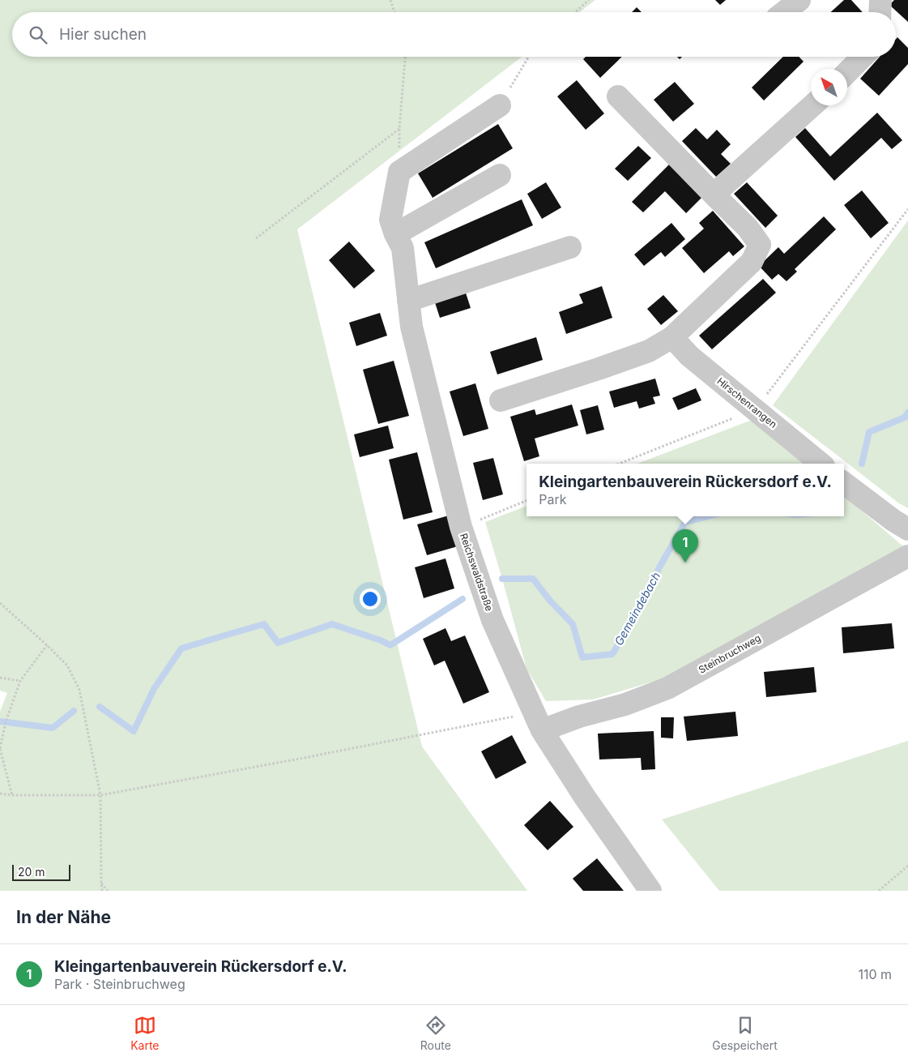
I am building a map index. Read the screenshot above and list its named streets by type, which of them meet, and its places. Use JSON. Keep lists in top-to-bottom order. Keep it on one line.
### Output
{"streets":{"street":["Hirschenrangen","Reichswaldstraße","Steinbruchweg"]},"crossings":[["Reichswaldstraße","Steinbruchweg"]],"water":["Gemeindebach"],"scale_bar":"20 m","north":"top left","page":{"search":"Hier suchen","popup":["Kleingartenbauverein Rückersdorf e.V.","Park"],"pins":"1","scale":"20 m","heading":"In der Nähe","list":[{"mark":"1","name":"Kleingartenbauverein Rückersdorf e.V.","note":"Park · Steinbruchweg","value":"110 m"}],"nav":["Karte","Route","Gespeichert"]}}
